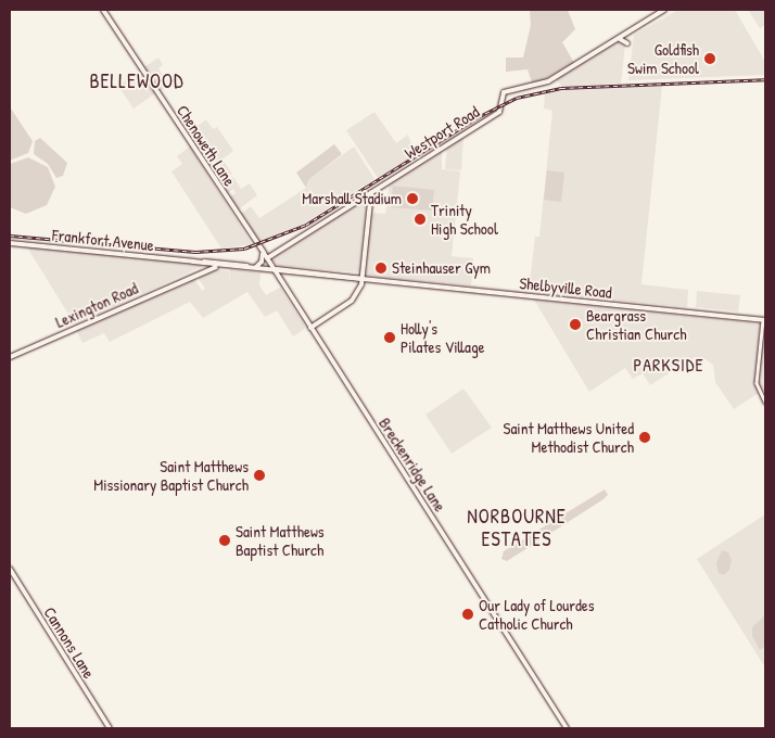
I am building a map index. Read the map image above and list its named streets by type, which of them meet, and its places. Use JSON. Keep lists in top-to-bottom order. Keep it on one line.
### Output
{"streets":{"main road":["Westport Road","Chenoweth Lane","Frankfort Avenue","Shelbyville Road","Lexington Road","Breckenridge Lane","Cannons Lane"]},"crossings":[["Westport Road","Chenoweth Lane"],["Chenoweth Lane","Shelbyville Road"],["Chenoweth Lane","Breckenridge Lane"],["Frankfort Avenue","Shelbyville Road"],["Frankfort Avenue","Lexington Road"],["Shelbyville Road","Lexington Road"],["Shelbyville Road","Breckenridge Lane"]],"districts":["BELLEWOOD","PARKSIDE","NORBOURNE ESTATES"],"places":["Goldfish Swim School","Marshall Stadium","Trinity High School","Steinhauser Gym","Beargrass Christian Church","Holly's Pilates Village","Saint Matthews United Methodist Church","Saint Matthews Missionary Baptist Church","Saint Matthews Baptist Church","Our Lady of Lourdes Catholic Church"]}
